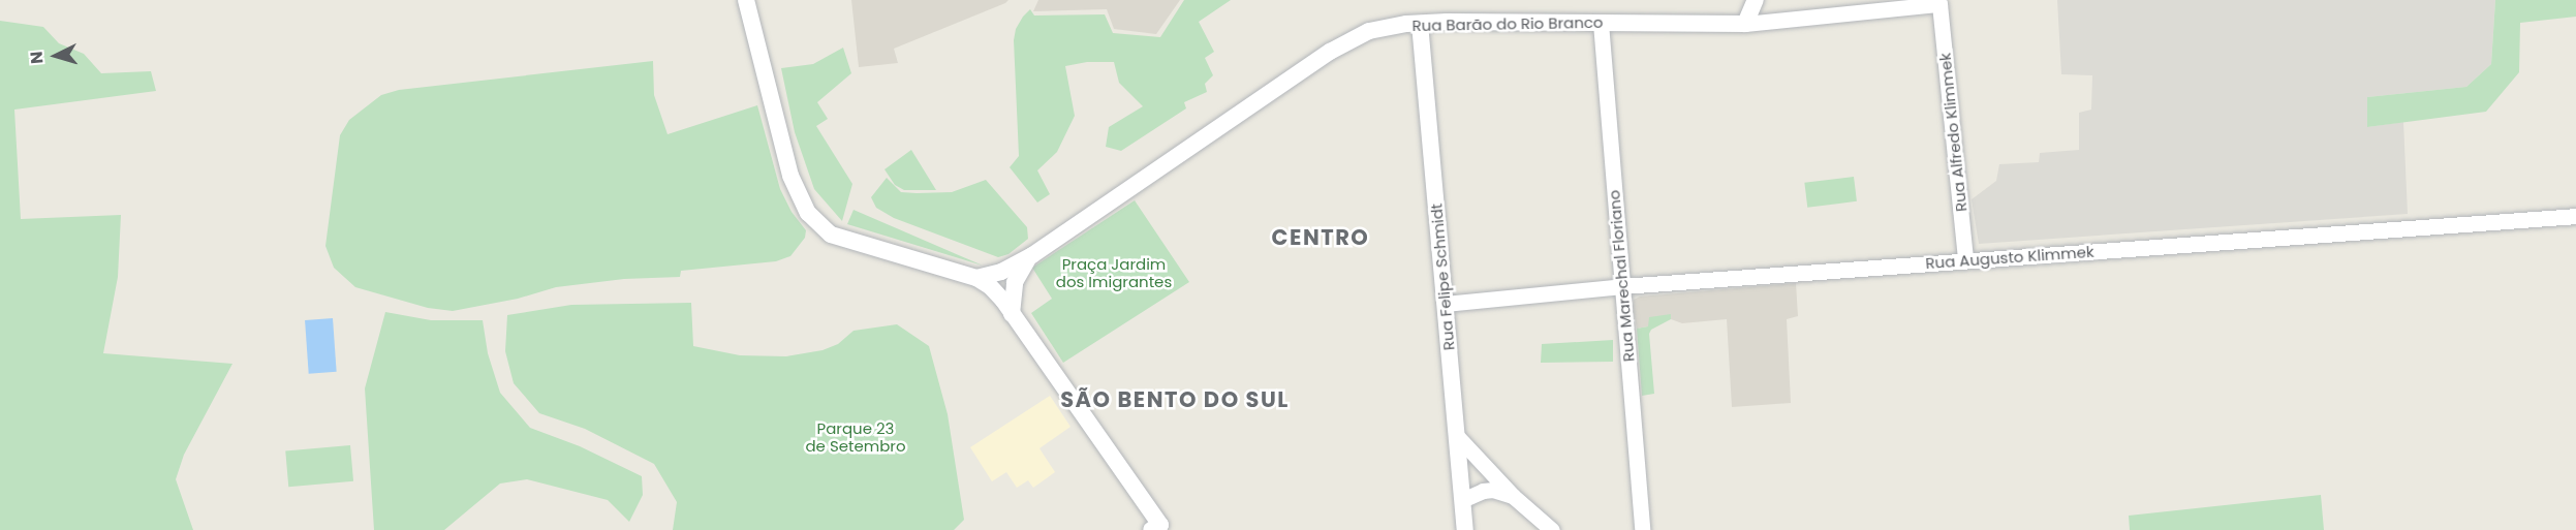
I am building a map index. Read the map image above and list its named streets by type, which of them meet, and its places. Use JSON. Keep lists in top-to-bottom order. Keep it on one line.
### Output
{"streets":{"main road":["Rua Barão do Rio Branco","Rua Felipe Schmidt"],"street":["Rua Alfredo Klimmek","Rua Augusto Klimmek","Rua Marechal Floriano"]},"crossings":[["Rua Barão do Rio Branco","Rua Alfredo Klimmek"],["Rua Barão do Rio Branco","Rua Marechal Floriano"],["Rua Barão do Rio Branco","Rua Felipe Schmidt"],["Rua Alfredo Klimmek","Rua Augusto Klimmek"],["Rua Augusto Klimmek","Rua Marechal Floriano"],["Rua Augusto Klimmek","Rua Felipe Schmidt"]],"districts":["CENTRO","SÃO BENTO DO SUL"],"parks":["Praça Jardim dos Imigrantes","Parque 23 de Setembro"],"north":"left"}
